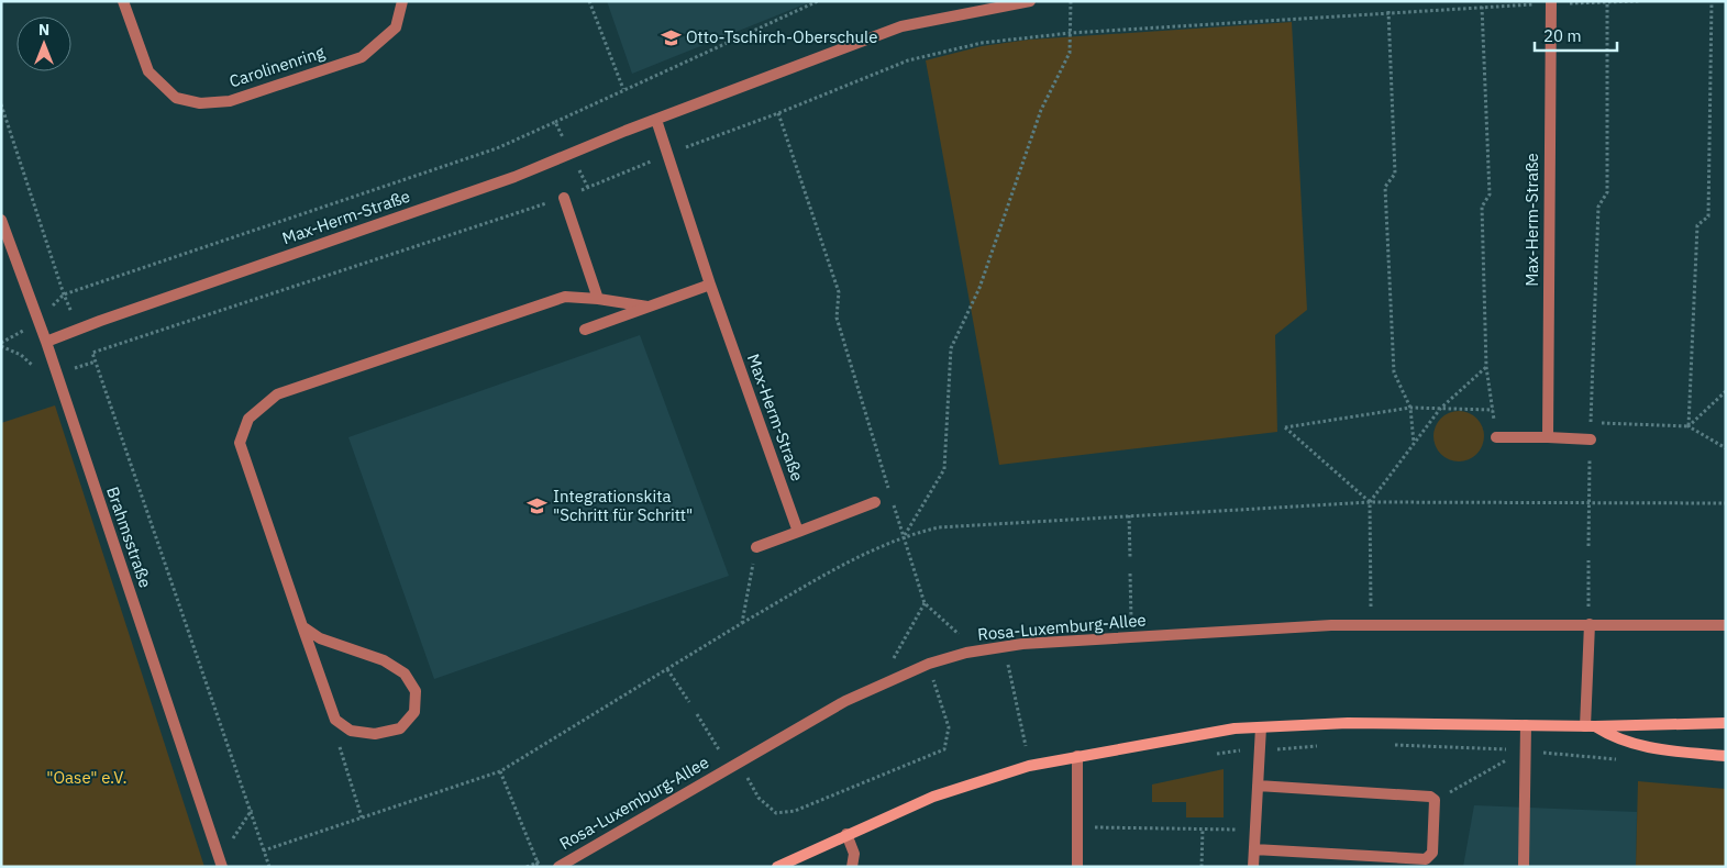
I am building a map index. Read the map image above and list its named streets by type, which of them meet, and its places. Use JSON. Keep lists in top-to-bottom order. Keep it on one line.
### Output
{"streets":{"street":["Carolinenring","Max-Herm-Straße","Brahmsstraße","Rosa-Luxemburg-Allee"]},"crossings":[["Max-Herm-Straße","Brahmsstraße"]],"parks":["\"Oase\" e.V."],"places":{"school or university":["Otto-Tschirch-Oberschule","Integrationskita \"Schritt für Schritt\""]},"scale_bar":"20 m","north":"top"}
